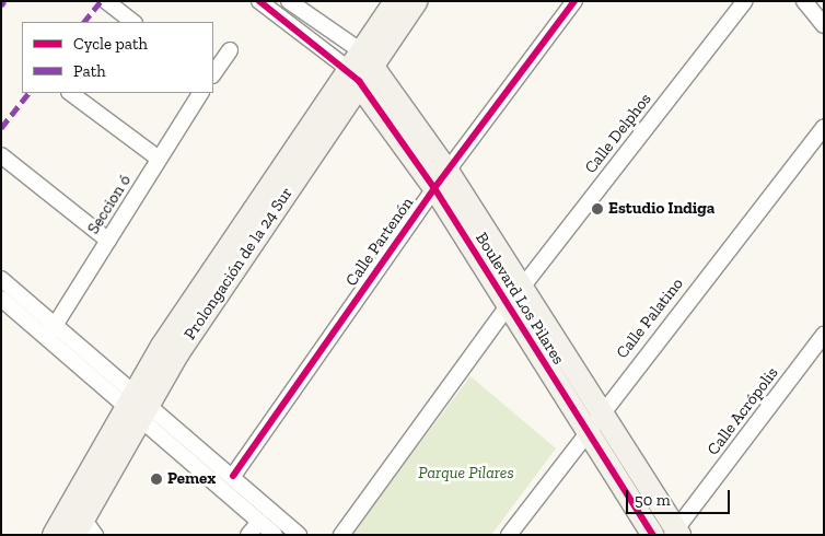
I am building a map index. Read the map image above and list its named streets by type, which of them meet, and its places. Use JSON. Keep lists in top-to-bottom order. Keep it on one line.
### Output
{"streets":{"street":["Calle Delphos","Seccion ó","Calle Partenón","Prolongación de la 24 Sur","Boulevard Los Pilares","Calle Palatino","Calle Acrópolis"]},"crossings":[["Calle Delphos","Boulevard Los Pilares"],["Calle Partenón","Boulevard Los Pilares"],["Prolongación de la 24 Sur","Boulevard Los Pilares"],["Boulevard Los Pilares","Calle Palatino"],["Boulevard Los Pilares","Calle Acrópolis"]],"parks":["Parque Pilares"],"places":["Estudio Indiga","Pemex"],"legend":["Cycle path","Path"],"scale_bar":"50 m"}
